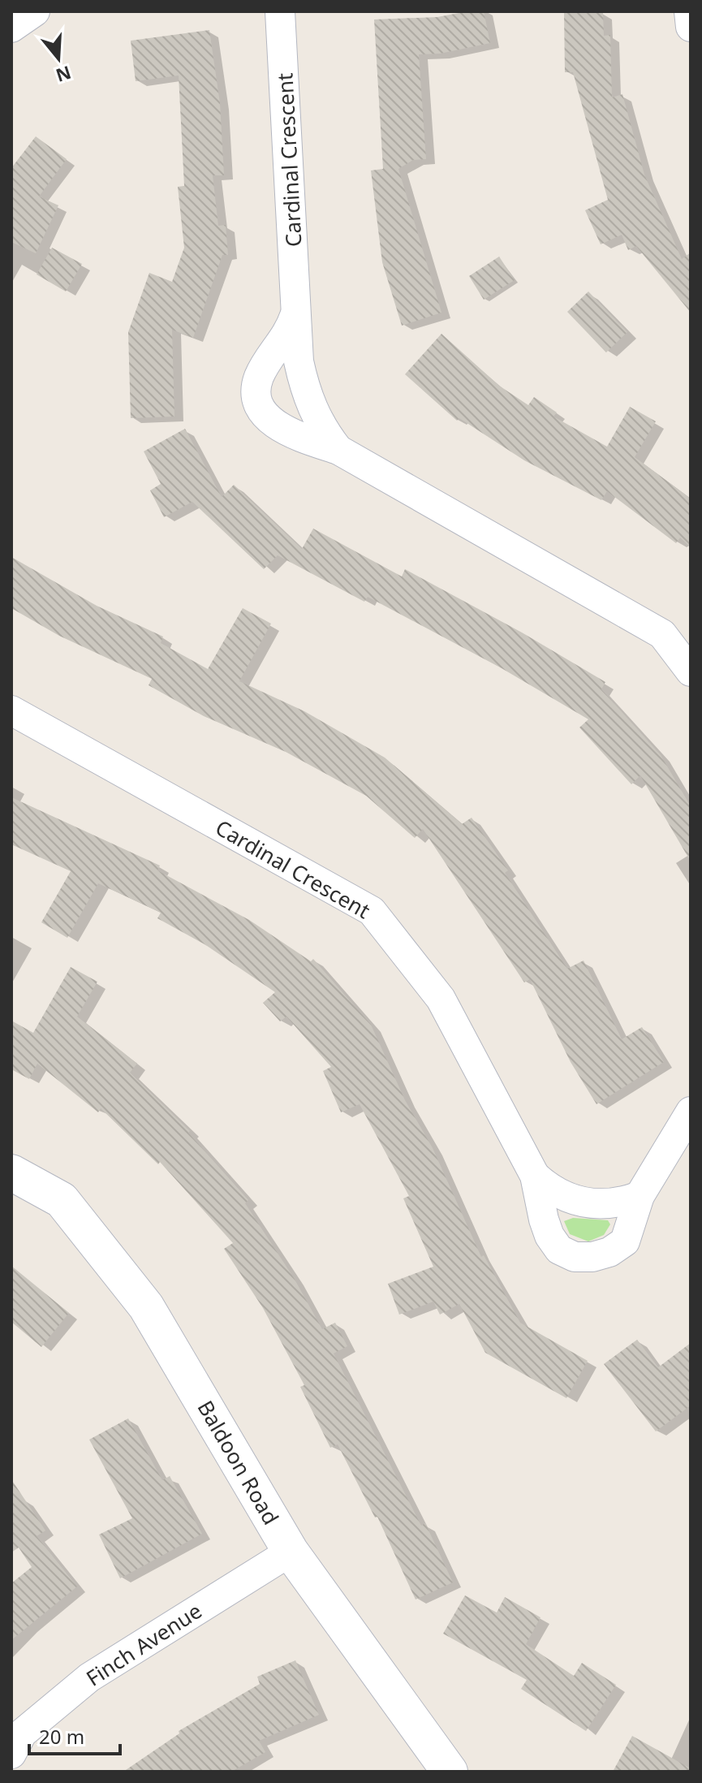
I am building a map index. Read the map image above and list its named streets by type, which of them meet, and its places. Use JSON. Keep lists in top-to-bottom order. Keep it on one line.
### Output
{"streets":{"street":["Cardinal Crescent","Baldoon Road","Finch Avenue"]},"crossings":[["Baldoon Road","Finch Avenue"]],"scale_bar":"20 m","north":"bottom"}
